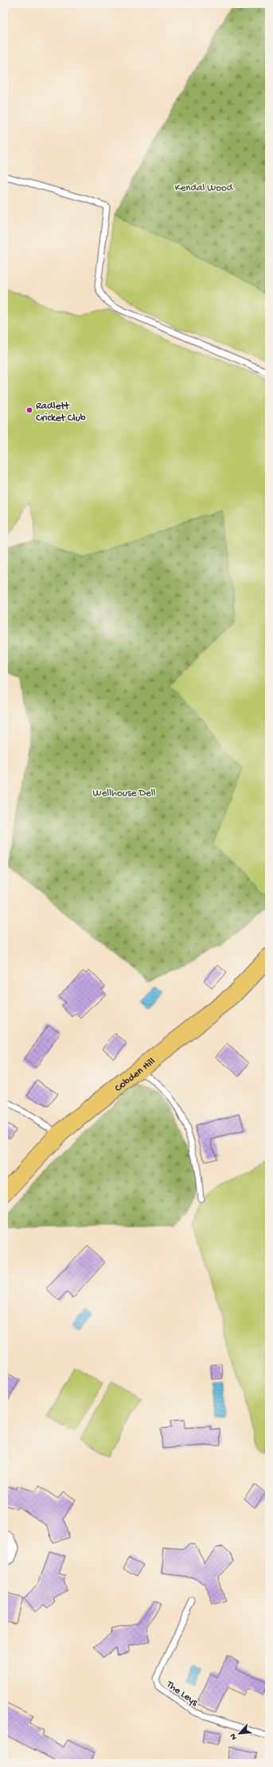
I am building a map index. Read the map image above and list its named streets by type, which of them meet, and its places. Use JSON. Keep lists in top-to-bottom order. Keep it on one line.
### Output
{"streets":{"main road":["Cobden Hill"],"lane":["The Leys"]},"parks":["Kendal Wood","Wellhouse Dell"],"places":["Radlett Cricket Club"],"north":"bottom left"}
